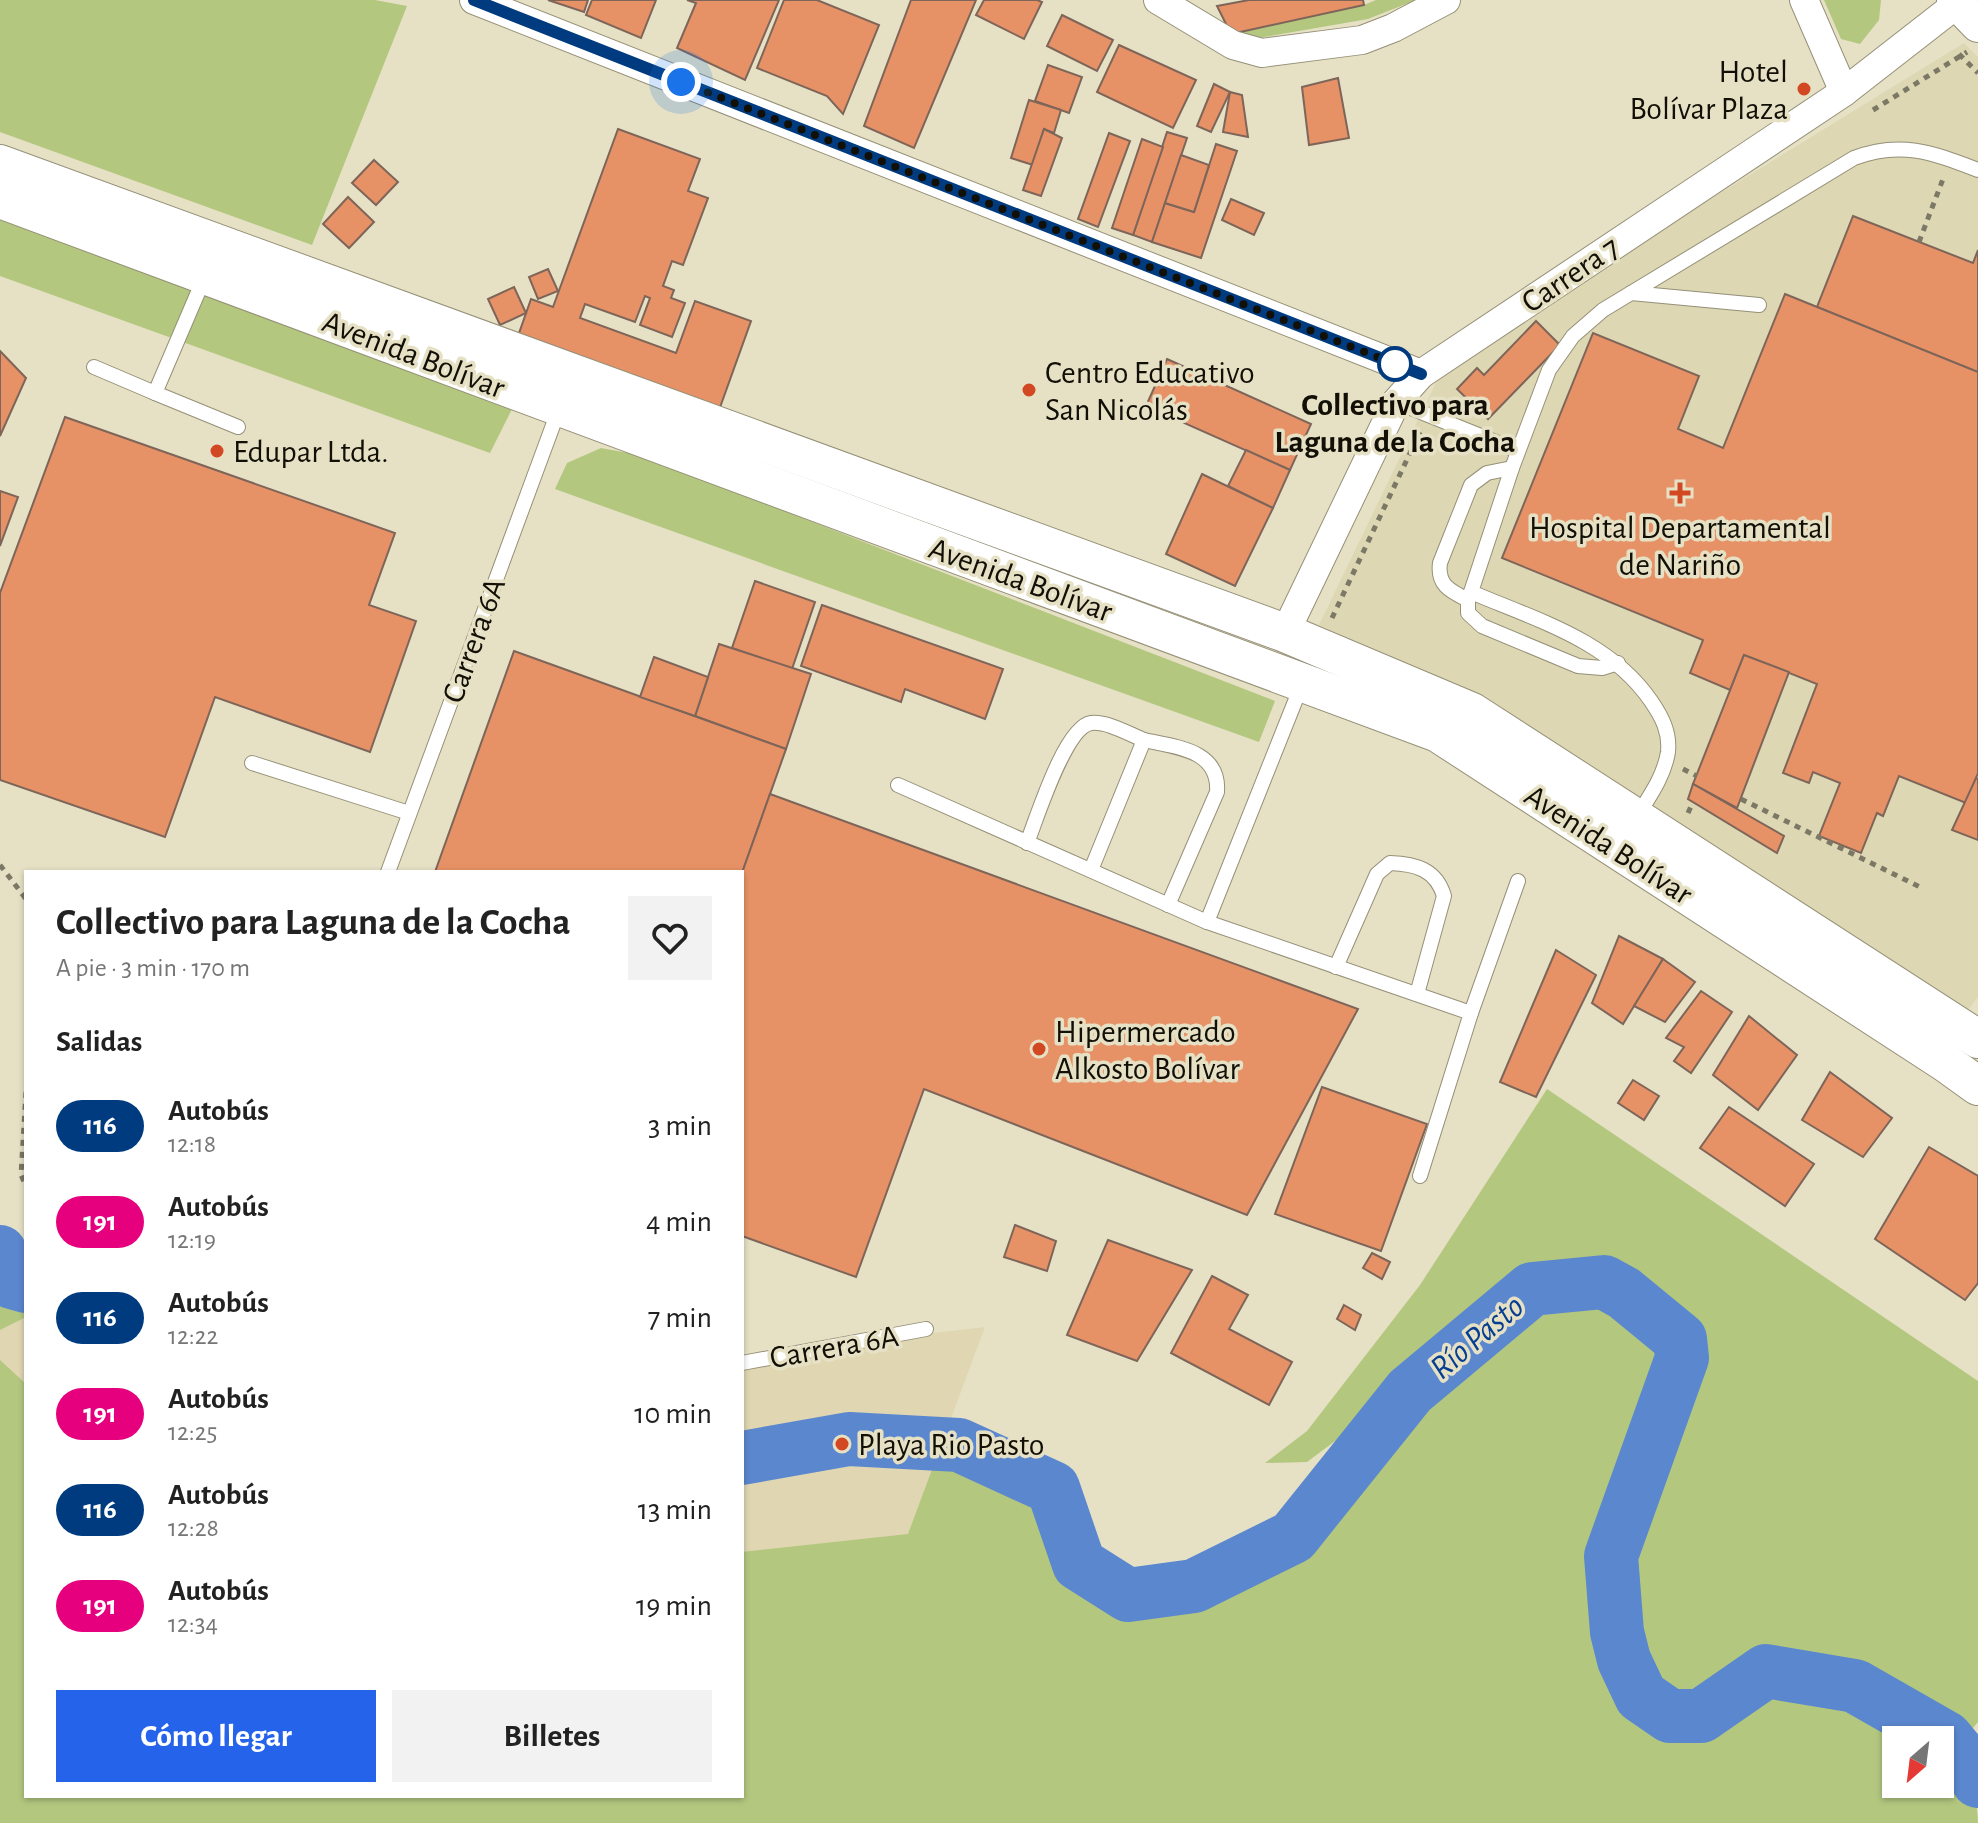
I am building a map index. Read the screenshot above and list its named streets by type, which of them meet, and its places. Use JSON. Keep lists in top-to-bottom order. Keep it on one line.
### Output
{"streets":{"main road":["Avenida Bolívar"],"street":["Carrera 7"],"lane":["Carrera 6A"]},"crossings":[["Carrera 7","Avenida Bolívar"],["Avenida Bolívar","Carrera 6A"]],"water":["Río Pasto"],"places":{"other":["Hotel Bolívar Plaza","Collectivo para Laguna de la Cocha","Centro Educativo San Nicolás","Edupar Ltda.","Hipermercado Alkosto Bolívar","Playa Rio Pasto"],"health":["Hospital Departamental de Nariño"]},"lines":["bus line 116"],"north":"bottom left","page":{"heading":[["Collectivo para Laguna de la Cocha","A pie · 3 min · 170 m"],"Salidas"],"list":[{"mark":"116","name":"Autobús","note":"12:18","value":"3 min"},{"mark":"191","name":"Autobús","note":"12:19","value":"4 min"},{"mark":"116","name":"Autobús","note":"12:22","value":"7 min"},{"mark":"191","name":"Autobús","note":"12:25","value":"10 min"},{"mark":"116","name":"Autobús","note":"12:28","value":"13 min"},{"mark":"191","name":"Autobús","note":"12:34","value":"19 min"}],"buttons":["Cómo llegar","Billetes"]}}
